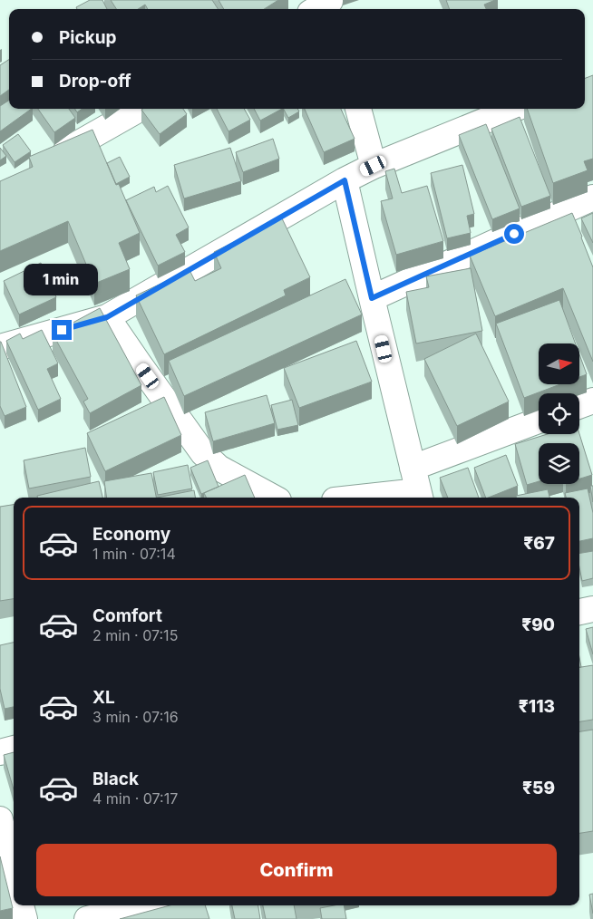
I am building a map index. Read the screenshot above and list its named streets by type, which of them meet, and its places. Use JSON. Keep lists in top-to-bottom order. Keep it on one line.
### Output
{"north":"right","page":{"banner":["Pickup","Drop-off"],"bubble":"1 min","list":[{"name":"Economy","note":"1 min · 07:14","value":"₹67"},{"name":"Comfort","note":"2 min · 07:15","value":"₹90"},{"name":"XL","note":"3 min · 07:16","value":"₹113"},{"name":"Black","note":"4 min · 07:17","value":"₹59"}],"buttons":"Confirm"}}
